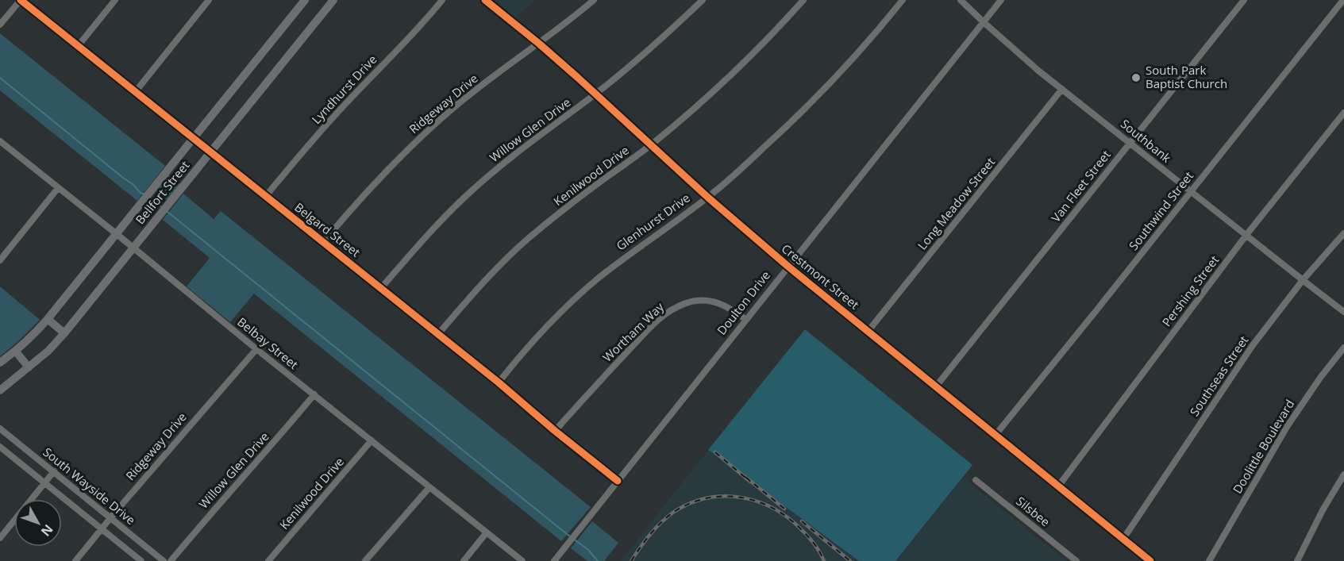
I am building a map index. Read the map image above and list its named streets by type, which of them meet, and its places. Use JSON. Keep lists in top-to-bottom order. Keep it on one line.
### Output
{"streets":{"main road":["Bellfort Street"],"street":["Lyndhurst Drive","Ridgeway Drive","Willow Glen Drive","Southbank","Kenilwood Drive","Van Fleet Street","Long Meadow Street","Southwind Street","Glenhurst Drive","Belgard Street","Crestmont Street","Pershing Street","Doulton Drive","Wortham Way","Belbay Street","Southseas Street","Doolittle Boulevard","South Wayside Drive","Silsbee"]},"crossings":[["Lyndhurst Drive","Belgard Street"],["Ridgeway Drive","Belgard Street"],["Ridgeway Drive","Crestmont Street"],["Ridgeway Drive","Belbay Street"],["Ridgeway Drive","South Wayside Drive"],["Willow Glen Drive","Belgard Street"],["Willow Glen Drive","Crestmont Street"],["Willow Glen Drive","Belbay Street"],["Southbank","Van Fleet Street"],["Southbank","Long Meadow Street"],["Southbank","Southwind Street"],["Southbank","Pershing Street"],["Southbank","Doulton Drive"],["Southbank","Southseas Street"],["Kenilwood Drive","Belgard Street"],["Kenilwood Drive","Crestmont Street"],["Kenilwood Drive","Belbay Street"],["Van Fleet Street","Crestmont Street"],["Bellfort Street","Belgard Street"],["Bellfort Street","Belbay Street"],["Long Meadow Street","Crestmont Street"],["Southwind Street","Crestmont Street"],["Glenhurst Drive","Belgard Street"],["Glenhurst Drive","Crestmont Street"],["Belgard Street","Doulton Drive"],["Belgard Street","Wortham Way"],["Crestmont Street","Pershing Street"],["Crestmont Street","Doulton Drive"],["Crestmont Street","Southseas Street"],["Doulton Drive","Wortham Way"]],"places":["South Park Baptist Church"],"north":"bottom right"}
